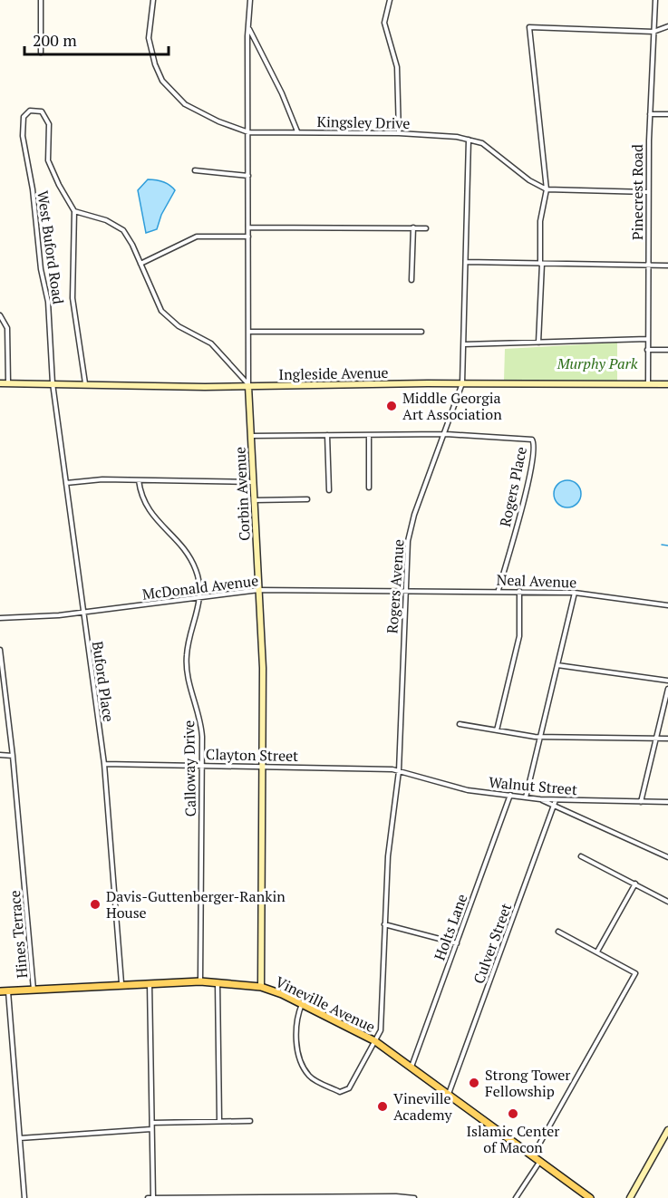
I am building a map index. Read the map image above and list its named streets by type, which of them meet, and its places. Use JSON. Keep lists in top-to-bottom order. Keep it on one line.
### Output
{"streets":{"main road":["Vineville Avenue"],"street":["Kingsley Drive","Pinecrest Road","West Buford Road","Ingleside Avenue","Rogers Place","Corbin Avenue","Neal Avenue","Rogers Avenue","McDonald Avenue","Buford Place","Clayton Street","Calloway Drive","Walnut Street","Holts Lane","Hines Terrace","Culver Street"]},"crossings":[["Kingsley Drive","Pinecrest Road"],["Kingsley Drive","Corbin Avenue"],["Kingsley Drive","Rogers Avenue"],["Pinecrest Road","Ingleside Avenue"],["West Buford Road","Ingleside Avenue"],["West Buford Road","Buford Place"],["Ingleside Avenue","Corbin Avenue"],["Ingleside Avenue","Rogers Avenue"],["Ingleside Avenue","Buford Place"],["Rogers Place","Corbin Avenue"],["Rogers Place","Neal Avenue"],["Rogers Place","Rogers Avenue"],["Corbin Avenue","McDonald Avenue"],["Corbin Avenue","Clayton Street"],["Corbin Avenue","Vineville Avenue"],["Neal Avenue","Rogers Avenue"],["Neal Avenue","McDonald Avenue"],["Rogers Avenue","McDonald Avenue"],["Rogers Avenue","Clayton Street"],["Rogers Avenue","Walnut Street"],["Rogers Avenue","Vineville Avenue"],["McDonald Avenue","Buford Place"],["McDonald Avenue","Calloway Drive"],["Buford Place","Clayton Street"],["Buford Place","Vineville Avenue"],["Clayton Street","Calloway Drive"],["Clayton Street","Walnut Street"],["Calloway Drive","Vineville Avenue"],["Walnut Street","Holts Lane"],["Walnut Street","Culver Street"],["Holts Lane","Vineville Avenue"],["Hines Terrace","Vineville Avenue"],["Culver Street","Vineville Avenue"]],"parks":["Murphy Park"],"places":["Middle Georgia Art Association","Davis-Guttenberger-Rankin House","Strong Tower Fellowship","Vineville Academy","Islamic Center of Macon"],"scale_bar":"200 m"}
